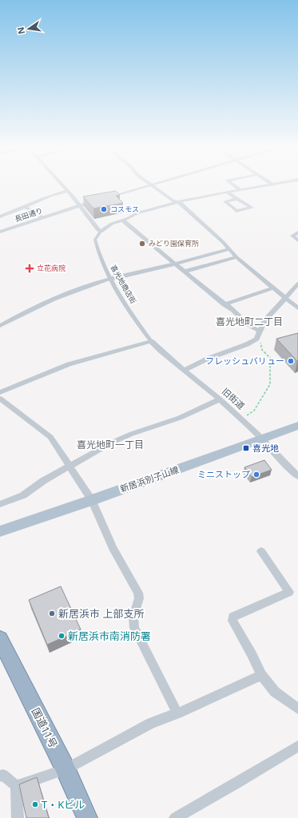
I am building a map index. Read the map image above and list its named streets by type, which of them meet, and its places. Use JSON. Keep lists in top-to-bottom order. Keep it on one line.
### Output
{"streets":{"highway":["国道11号"],"main road":["新居浜別子山線"],"street":["長田通り","喜光地商店街","旧街道"]},"crossings":[["喜光地商店街","旧街道"],["旧街道","新居浜別子山線"]],"districts":["喜光地町二丁目","喜光地町一丁目"],"places":{"other":["コスモス","みどり園保育所","フレッシュバリュー","ミニストップ","新居浜市 上部支所","新居浜市南消防署","T・Kビル"],"health":["立花病院"],"transit":["喜光地"]},"north":"left"}
